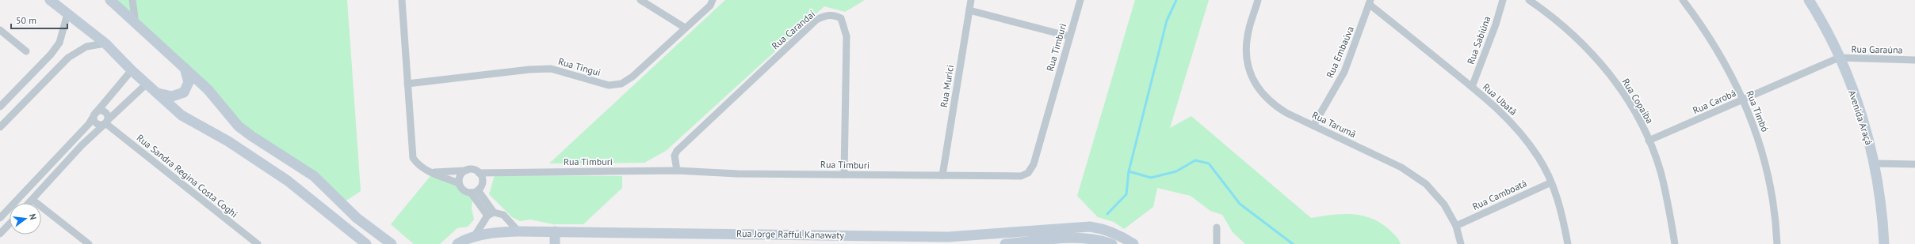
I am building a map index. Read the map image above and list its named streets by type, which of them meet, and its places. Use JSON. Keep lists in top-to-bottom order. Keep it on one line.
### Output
{"streets":{"main road":["Avenida Araçá","Rua Jorge Rafful Kanawaty"],"street":["Rua Carandaí","Rua Sabiúna","Rua Timburi","Rua Garaúna","Rua Embaúva","Rua Tingui","Rua Murici","Rua Ubatã","Rua Copaíba","Rua Carobá","Rua Timbó","Rua Tarumã","Rua Sandra Regina Costa Coghi","Rua Camboatá"]},"crossings":[["Rua Carandaí","Rua Timburi"],["Rua Sabiúna","Rua Ubatã"],["Rua Timburi","Rua Murici"],["Rua Garaúna","Rua Carobá"],["Rua Garaúna","Avenida Araçá"],["Rua Embaúva","Rua Ubatã"],["Rua Embaúva","Rua Tarumã"],["Rua Ubatã","Rua Camboatá"],["Rua Copaíba","Rua Carobá"],["Rua Carobá","Rua Timbó"],["Rua Carobá","Avenida Araçá"],["Rua Tarumã","Rua Camboatá"]],"scale_bar":"50 m","north":"right"}
